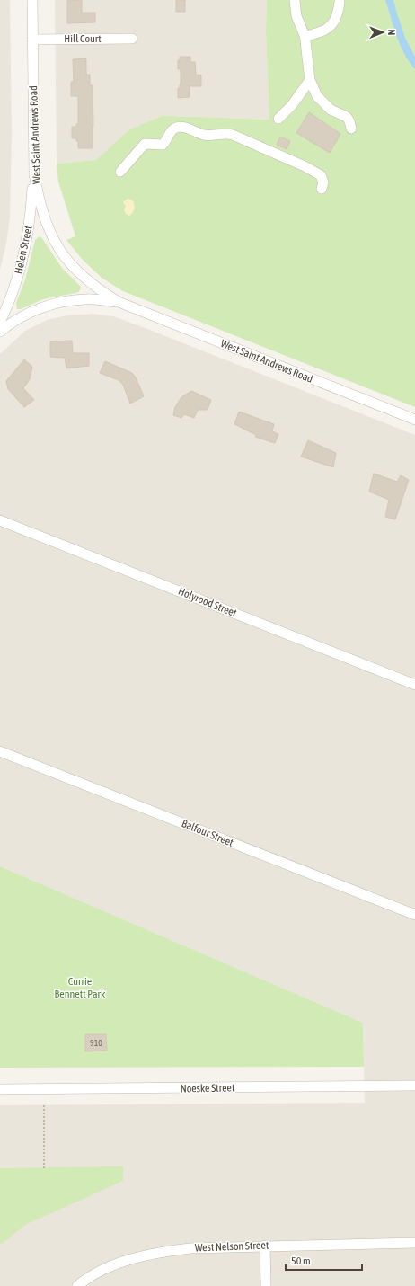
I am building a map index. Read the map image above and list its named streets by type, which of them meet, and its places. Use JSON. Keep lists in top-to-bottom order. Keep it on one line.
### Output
{"streets":{"street":["Hill Court","West Saint Andrews Road","Helen Street","Holyrood Street","Balfour Street","Noeske Street","West Nelson Street"]},"crossings":[["Hill Court","West Saint Andrews Road"],["West Saint Andrews Road","Helen Street"]],"parks":["Currie Bennett Park"],"house_numbers":["910"],"scale_bar":"50 m","north":"right"}
